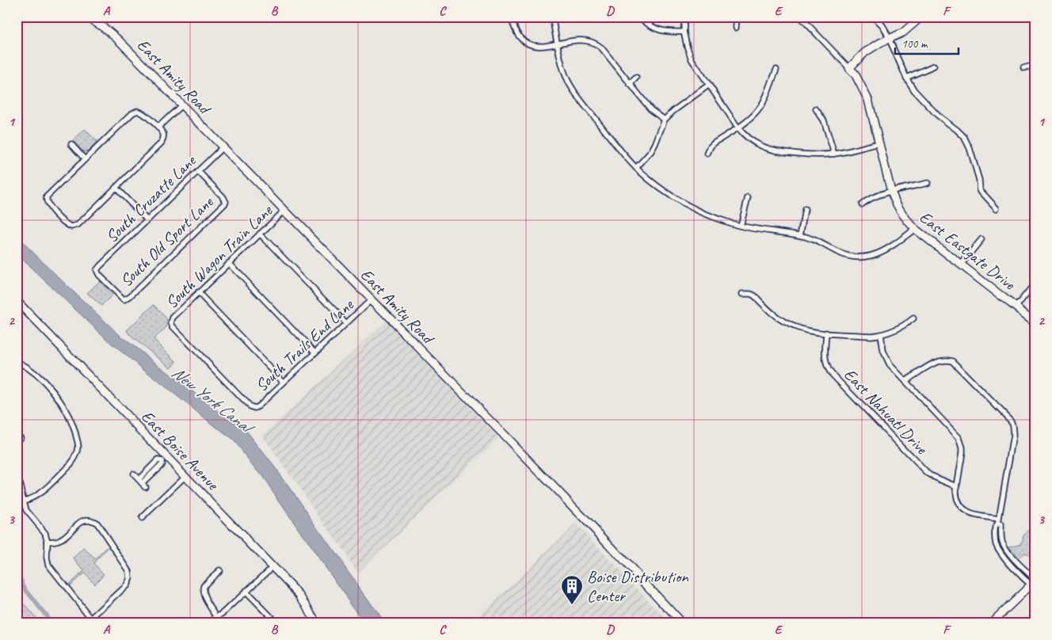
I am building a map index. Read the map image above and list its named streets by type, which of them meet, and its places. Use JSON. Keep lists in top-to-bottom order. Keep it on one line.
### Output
{"streets":{"street":["East Amity Road","South Cruzatte Lane","South Old Sport Lane","East Eastgate Drive","South Wagon Train Lane","South Trails End Lane","East Nahuatl Drive","East Boise Avenue"]},"crossings":[["East Amity Road","South Cruzatte Lane"],["East Amity Road","South Wagon Train Lane"],["East Amity Road","South Trails End Lane"],["South Cruzatte Lane","South Old Sport Lane"],["South Wagon Train Lane","South Trails End Lane"]],"water":["New York Canal"],"places":{"building":["Boise Distribution Center"]},"scale_bar":"100 m","grid":{"columns":["A","B","C","D","E","F"],"rows":["1","2","3"]}}
